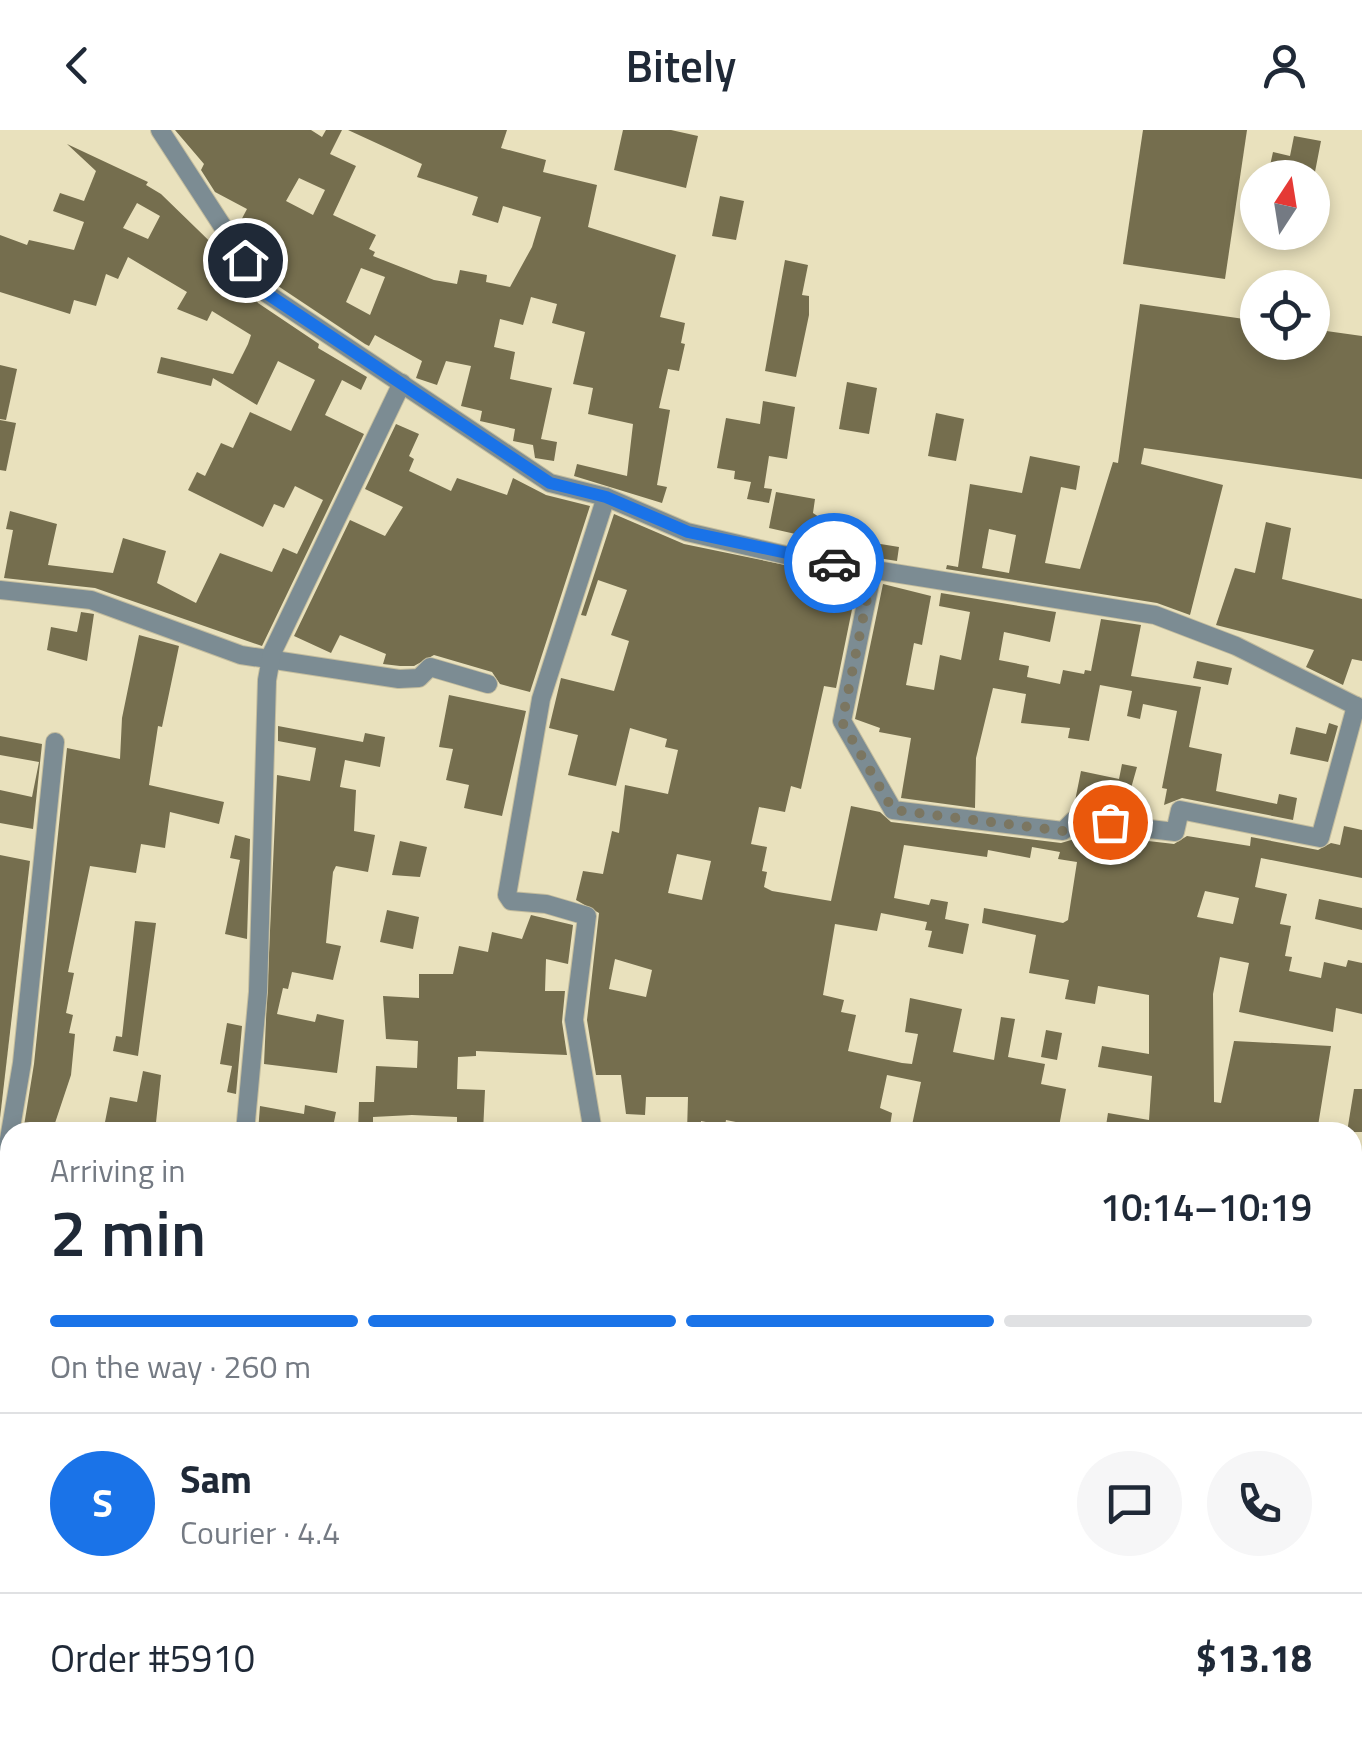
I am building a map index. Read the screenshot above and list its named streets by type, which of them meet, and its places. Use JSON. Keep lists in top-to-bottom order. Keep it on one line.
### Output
{"north":"top","page":{"header":"Bitely","heading":["2 min","Arriving in","10:14–10:19"],"panel":["Sam","Courier · 4.4","Order #5910","$13.18"],"bar":"On the way · 260 m","round":"S"}}
